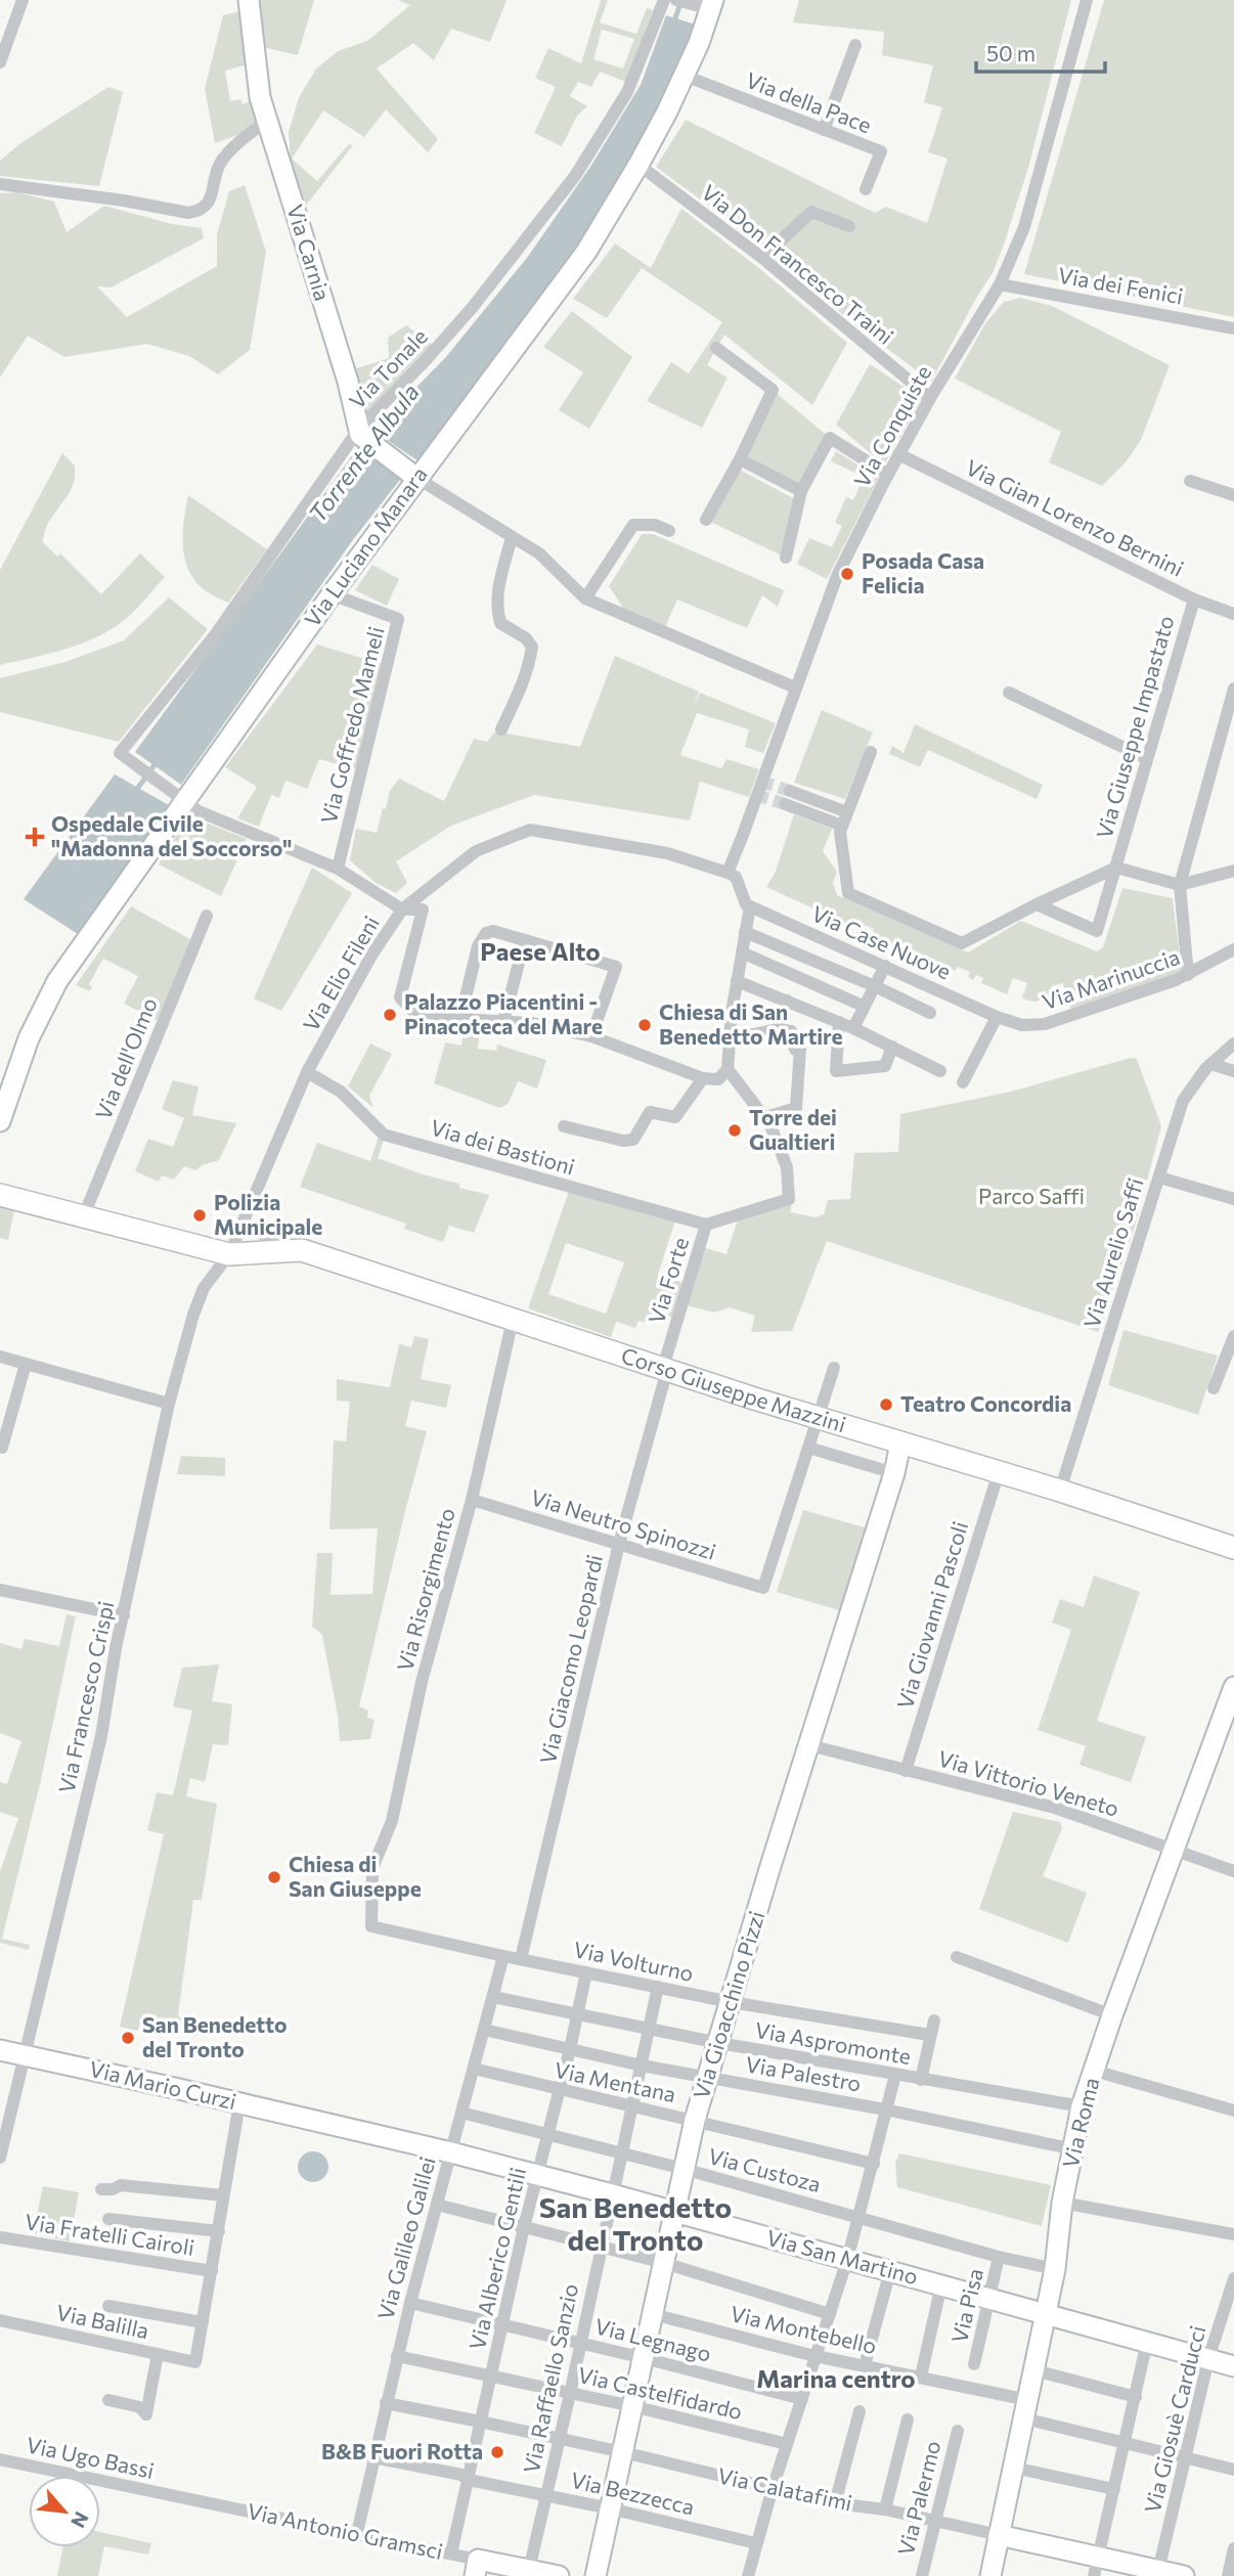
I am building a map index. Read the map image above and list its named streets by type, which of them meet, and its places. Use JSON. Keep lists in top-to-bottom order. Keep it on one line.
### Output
{"streets":{"main road":["Corso Giuseppe Mazzini"],"street":["Via della Pace","Via Carnia","Via Don Francesco Traini","Via dei Fenici","Via Tonale","Via Conquiste","Via Gian Lorenzo Bernini","Via Luciano Manara","Via Goffredo Mameli","Via Giuseppe Impastato","Via Case Nuove","Via Elio Fileni","Via Marinuccia","Via dell'Olmo","Via dei Bastioni","Via Aurelio Saffi","Via Forte","Via Neutro Spinozzi","Via Risorgimento","Via Giovanni Pascoli","Via Giacomo Leopardi","Via Francesco Crispi","Via Vittorio Veneto","Via Volturno","Via Gioacchino Pizzi","Via Aspromonte","Via Palestro","Via Mentana","Via Mario Curzi","Via Roma","Via Custoza","Via Fratelli Cairoli","Via Galileo Galilei","Via San Martino","Via Alberico Gentili","Via Pisa","Via Balilla","Via Montebello","Via Legnago","Via Raffaello Sanzio","Via Castelfidardo","Via Giosuè Carducci","Via Ugo Bassi","Via Calatafimi","Via Bezzecca","Via Palermo","Via Antonio Gramsci"]},"crossings":[["Via della Pace","Via Luciano Manara"],["Via Carnia","Via Tonale"],["Via Don Francesco Traini","Via Conquiste"],["Via Don Francesco Traini","Via Luciano Manara"],["Via dei Fenici","Via Conquiste"],["Via Tonale","Via Luciano Manara"],["Via Conquiste","Via Gian Lorenzo Bernini"],["Via Conquiste","Via Elio Fileni"],["Via Gian Lorenzo Bernini","Via Giuseppe Impastato"],["Via Luciano Manara","Via Goffredo Mameli"],["Via Case Nuove","Via Marinuccia"],["Via Elio Fileni","Via dei Bastioni"],["Via Elio Fileni","Corso Giuseppe Mazzini"],["Via Elio Fileni","Via Francesco Crispi"],["Via dell'Olmo","Corso Giuseppe Mazzini"],["Via dei Bastioni","Via Forte"],["Via Aurelio Saffi","Corso Giuseppe Mazzini"],["Via Forte","Corso Giuseppe Mazzini"],["Via Forte","Via Giacomo Leopardi"],["Corso Giuseppe Mazzini","Via Risorgimento"],["Corso Giuseppe Mazzini","Via Giovanni Pascoli"],["Corso Giuseppe Mazzini","Via Giacomo Leopardi"],["Corso Giuseppe Mazzini","Via Francesco Crispi"],["Corso Giuseppe Mazzini","Via Gioacchino Pizzi"],["Via Neutro Spinozzi","Via Risorgimento"],["Via Neutro Spinozzi","Via Giacomo Leopardi"],["Via Risorgimento","Via Volturno"],["Via Giovanni Pascoli","Via Vittorio Veneto"],["Via Giacomo Leopardi","Via Volturno"],["Via Francesco Crispi","Via Mario Curzi"],["Via Vittorio Veneto","Via Gioacchino Pizzi"],["Via Vittorio Veneto","Via Roma"],["Via Volturno","Via Gioacchino Pizzi"],["Via Volturno","Via Galileo Galilei"],["Via Volturno","Via Alberico Gentili"],["Via Volturno","Via Raffaello Sanzio"],["Via Gioacchino Pizzi","Via Aspromonte"],["Via Gioacchino Pizzi","Via Palestro"],["Via Gioacchino Pizzi","Via Mentana"],["Via Gioacchino Pizzi","Via Custoza"],["Via Gioacchino Pizzi","Via San Martino"],["Via Gioacchino Pizzi","Via Montebello"],["Via Gioacchino Pizzi","Via Legnago"],["Via Gioacchino Pizzi","Via Castelfidardo"],["Via Gioacchino Pizzi","Via Calatafimi"],["Via Gioacchino Pizzi","Via Bezzecca"],["Via Aspromonte","Via Roma"],["Via Aspromonte","Via Galileo Galilei"],["Via Aspromonte","Via Alberico Gentili"],["Via Aspromonte","Via Raffaello Sanzio"],["Via Palestro","Via Roma"],["Via Palestro","Via Galileo Galilei"],["Via Palestro","Via Alberico Gentili"],["Via Palestro","Via Raffaello Sanzio"],["Via Mentana","Via Galileo Galilei"],["Via Mentana","Via Alberico Gentili"],["Via Mentana","Via Raffaello Sanzio"],["Via Mario Curzi","Via San Martino"],["Via Roma","Via Custoza"],["Via Roma","Via San Martino"],["Via Roma","Via Montebello"],["Via Roma","Via Calatafimi"],["Via Custoza","Via Galileo Galilei"],["Via Custoza","Via Alberico Gentili"],["Via Custoza","Via Pisa"],["Via Custoza","Via Raffaello Sanzio"],["Via Galileo Galilei","Via San Martino"],["Via Galileo Galilei","Via Legnago"],["Via Galileo Galilei","Via Castelfidardo"],["Via Galileo Galilei","Via Calatafimi"],["Via Galileo Galilei","Via Bezzecca"],["Via Galileo Galilei","Via Antonio Gramsci"],["Via San Martino","Via Alberico Gentili"],["Via San Martino","Via Pisa"],["Via San Martino","Via Raffaello Sanzio"],["Via San Martino","Via Giosuè Carducci"],["Via Alberico Gentili","Via Legnago"],["Via Alberico Gentili","Via Castelfidardo"],["Via Alberico Gentili","Via Calatafimi"],["Via Alberico Gentili","Via Bezzecca"],["Via Alberico Gentili","Via Antonio Gramsci"],["Via Montebello","Via Giosuè Carducci"],["Via Legnago","Via Raffaello Sanzio"],["Via Raffaello Sanzio","Via Castelfidardo"],["Via Raffaello Sanzio","Via Calatafimi"],["Via Raffaello Sanzio","Via Bezzecca"],["Via Raffaello Sanzio","Via Antonio Gramsci"],["Via Giosuè Carducci","Via Calatafimi"],["Via Ugo Bassi","Via Antonio Gramsci"],["Via Calatafimi","Via Palermo"]],"districts":["Paese Alto","San Benedetto del Tronto","Marina centro"],"water":["Torrente Albula"],"parks":["Parco Saffi"],"places":{"other":["Posada Casa Felicia","Palazzo Piacentini - Pinacoteca del Mare","Chiesa di San Benedetto Martire","Torre dei Gualtieri","Polizia Municipale","Teatro Concordia","Chiesa di San Giuseppe","San Benedetto del Tronto","B&B Fuori Rotta"],"health":["Ospedale Civile \"Madonna del Soccorso\""]},"scale_bar":"50 m","north":"bottom right"}
